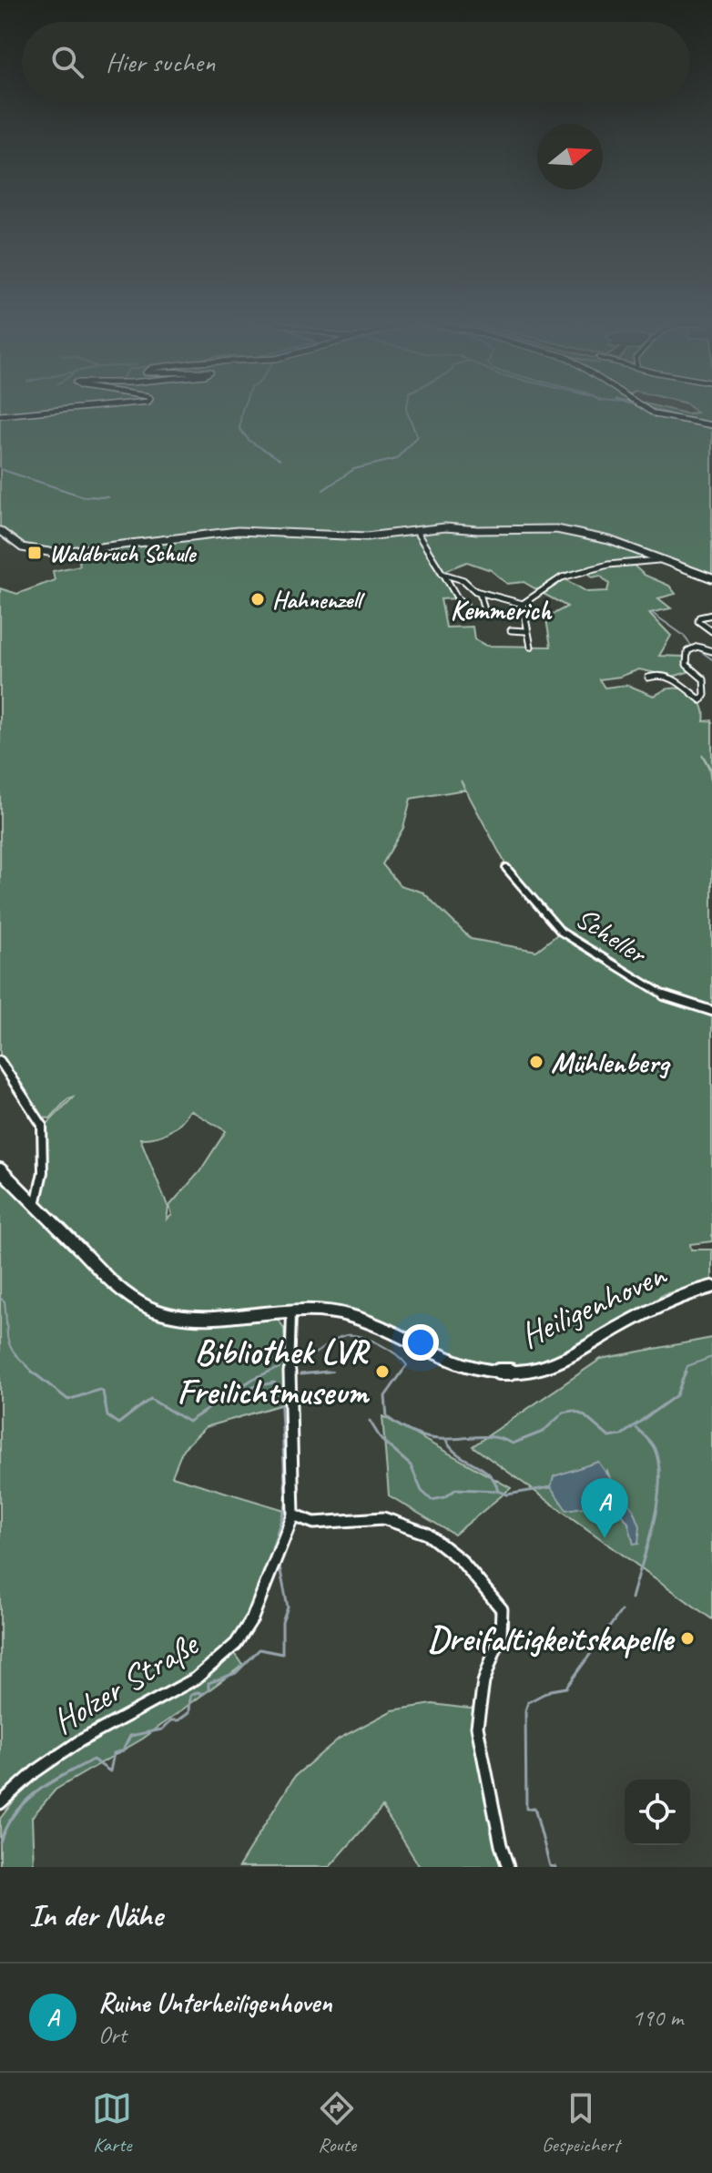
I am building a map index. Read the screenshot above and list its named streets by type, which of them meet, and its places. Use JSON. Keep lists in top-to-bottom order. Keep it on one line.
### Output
{"streets":{"street":["Scheller","Heiligenhoven","Holzer Straße"]},"districts":["Kemmerich"],"places":{"transit":["Waldbruch Schule"],"other":["Hahnenzell","Mühlenberg","Bibliothek LVR Freilichtmuseum","Dreifaltigkeitskapelle"]},"north":"right","page":{"search":"Hier suchen","pins":"A","heading":"In der Nähe","list":[{"mark":"A","name":"Ruine Unterheiligenhoven","note":"Ort","value":"190 m"}],"nav":["Karte","Route","Gespeichert"]}}
